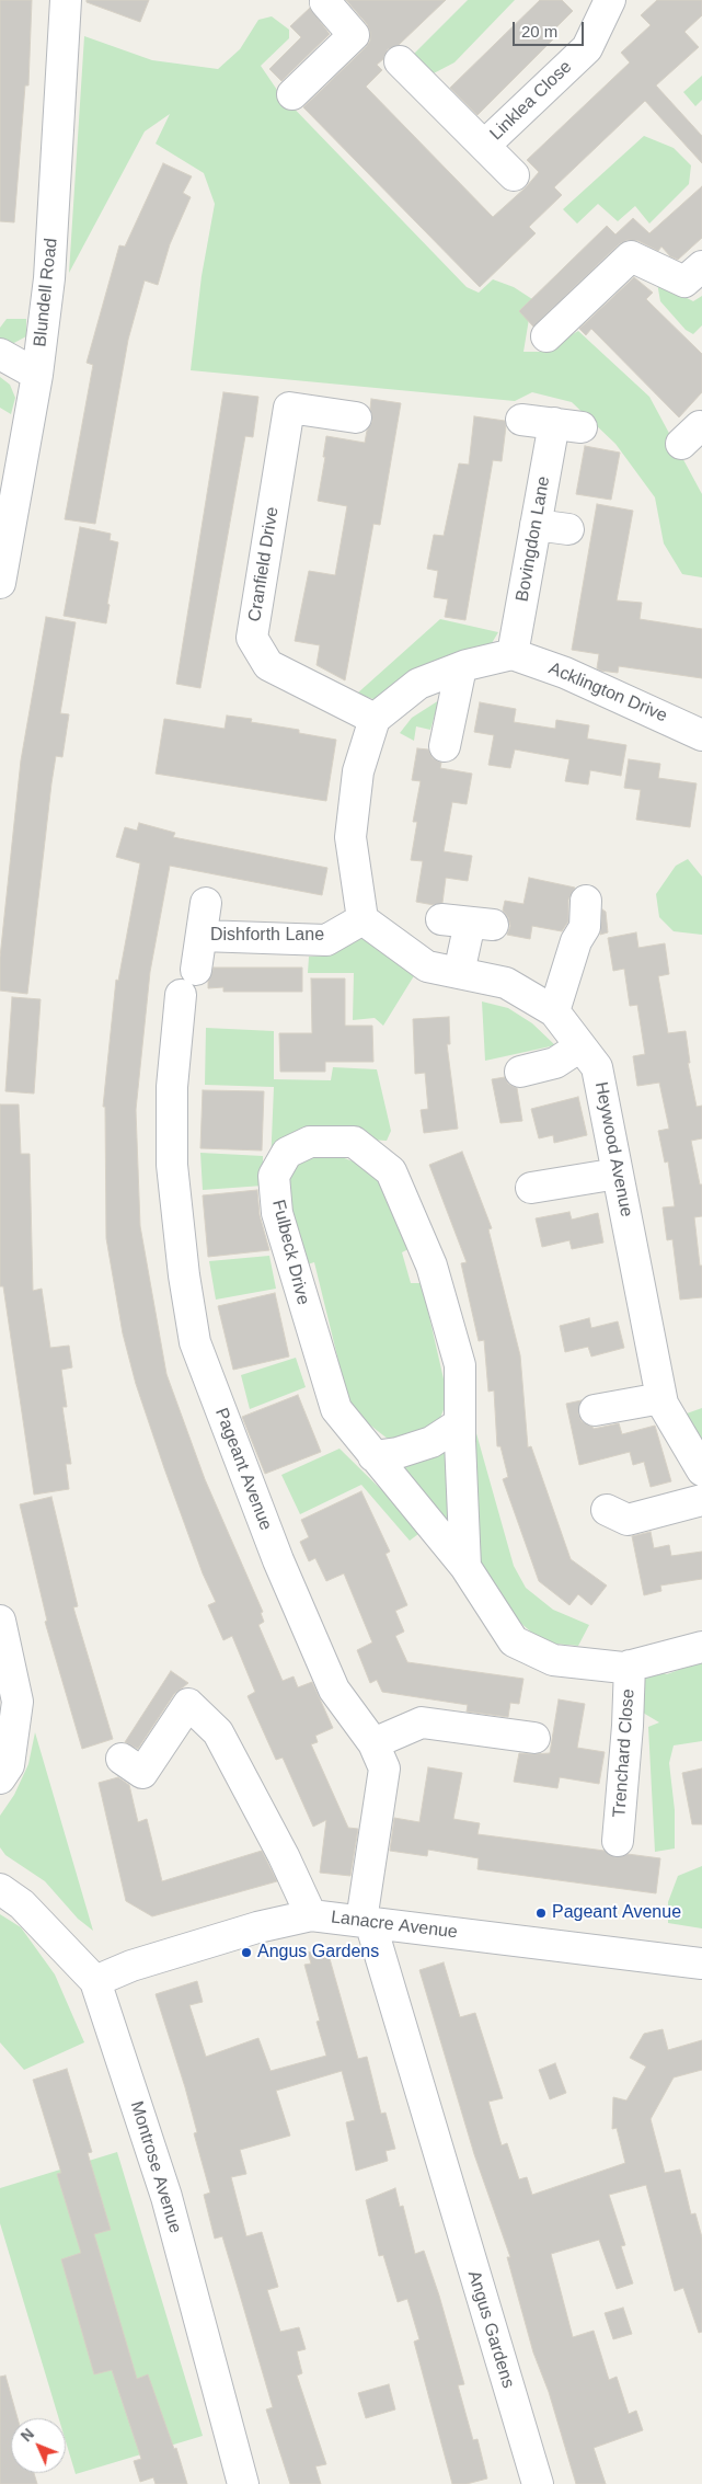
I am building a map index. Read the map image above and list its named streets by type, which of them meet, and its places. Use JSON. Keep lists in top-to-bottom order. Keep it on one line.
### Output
{"streets":{"street":["Linklea Close","Blundell Road","Bovingdon Lane","Cranfield Drive","Acklington Drive","Dishforth Lane","Heywood Avenue","Fulbeck Drive","Pageant Avenue","Trenchard Close","Lanacre Avenue","Montrose Avenue","Angus Gardens"]},"crossings":[["Bovingdon Lane","Acklington Drive"],["Dishforth Lane","Heywood Avenue"],["Fulbeck Drive","Trenchard Close"],["Pageant Avenue","Lanacre Avenue"],["Pageant Avenue","Angus Gardens"],["Lanacre Avenue","Montrose Avenue"],["Lanacre Avenue","Angus Gardens"]],"places":["Pageant Avenue","Angus Gardens"],"scale_bar":"20 m","north":"top left"}
